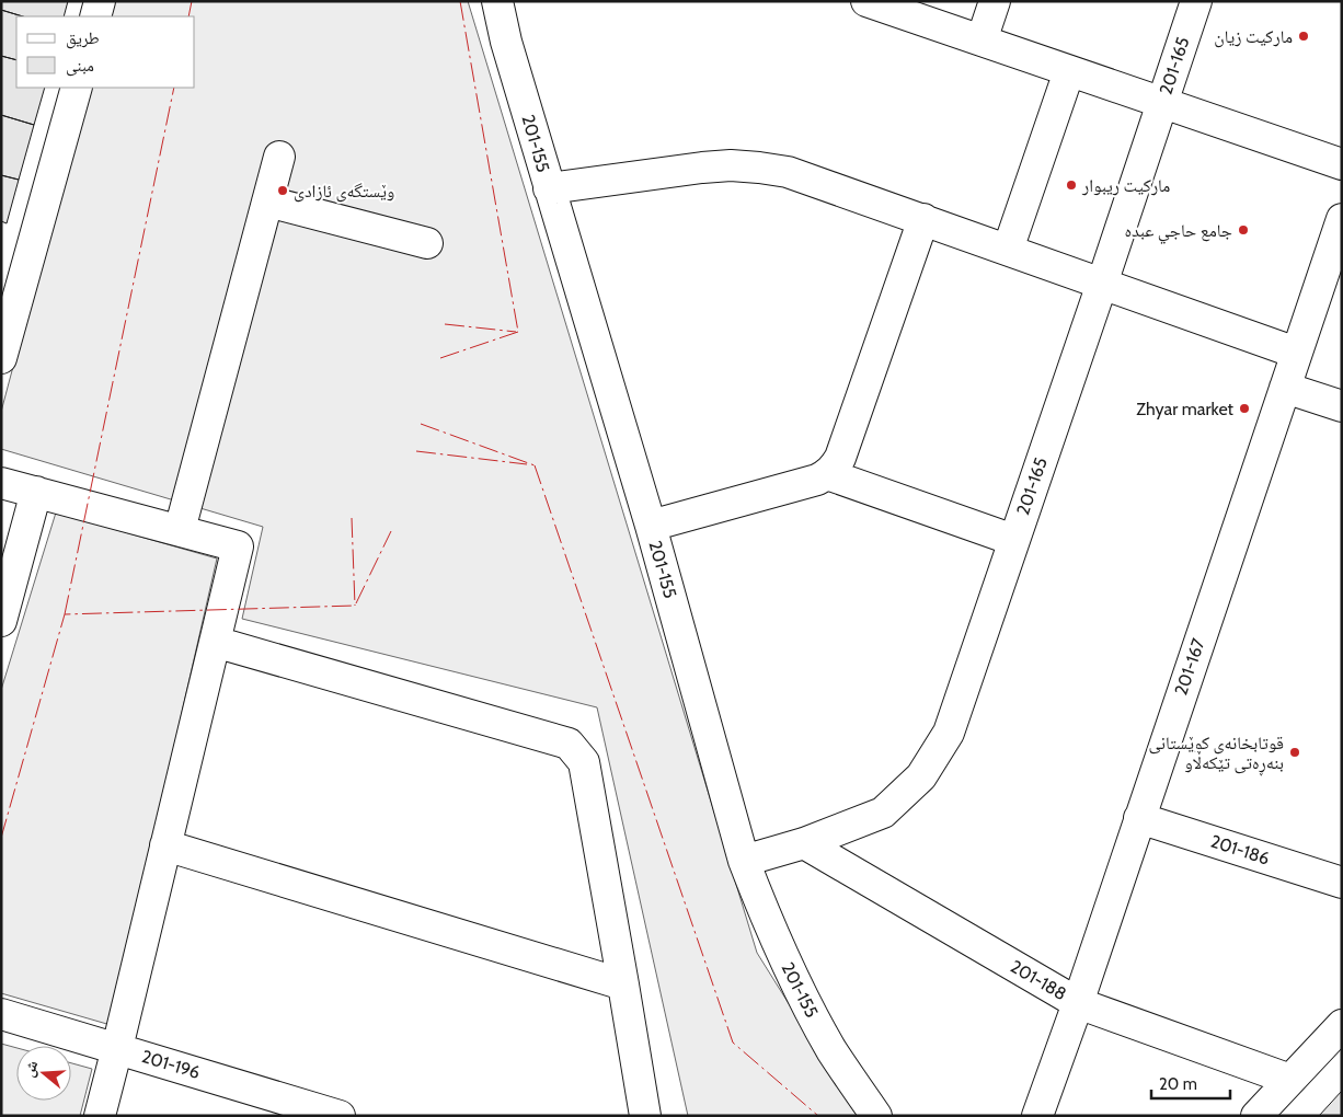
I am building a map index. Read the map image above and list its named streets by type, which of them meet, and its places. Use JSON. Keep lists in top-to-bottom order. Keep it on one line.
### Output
{"streets":{"street":["201-165","201-155","201-167","201-186","201-188","201-196"]},"crossings":[["201-165","201-155"],["201-165","201-188"],["201-167","201-186"],["201-167","201-188"]],"places":["ماركيت زيان","ماركيت ريبوار","وێستگەی ئازادی","جامع حاجي عبده","Zhyar market","قوتابخانەی کوێستانی بنەڕەتی تێکەڵاو"],"legend":["طريق","مبنى"],"scale_bar":"20 m","north":"left"}
